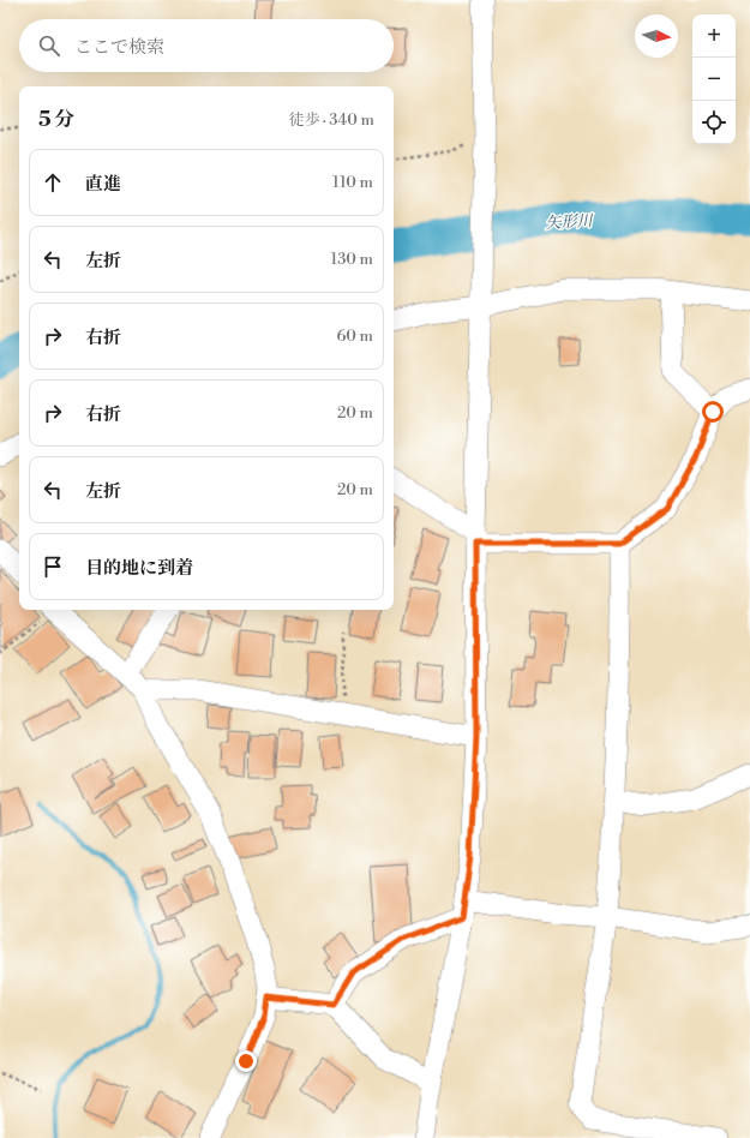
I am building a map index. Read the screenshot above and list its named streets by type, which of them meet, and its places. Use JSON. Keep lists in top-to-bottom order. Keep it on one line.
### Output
{"water":["矢形川"],"north":"right","page":{"map_buttons":["+","−"],"search":"ここで検索","heading":["5 分","徒歩 · 340 m"],"list":[["直進","110 m"],["左折","130 m"],["右折","60 m"],["右折","20 m"],["左折","20 m"],"目的地に到着"]}}
